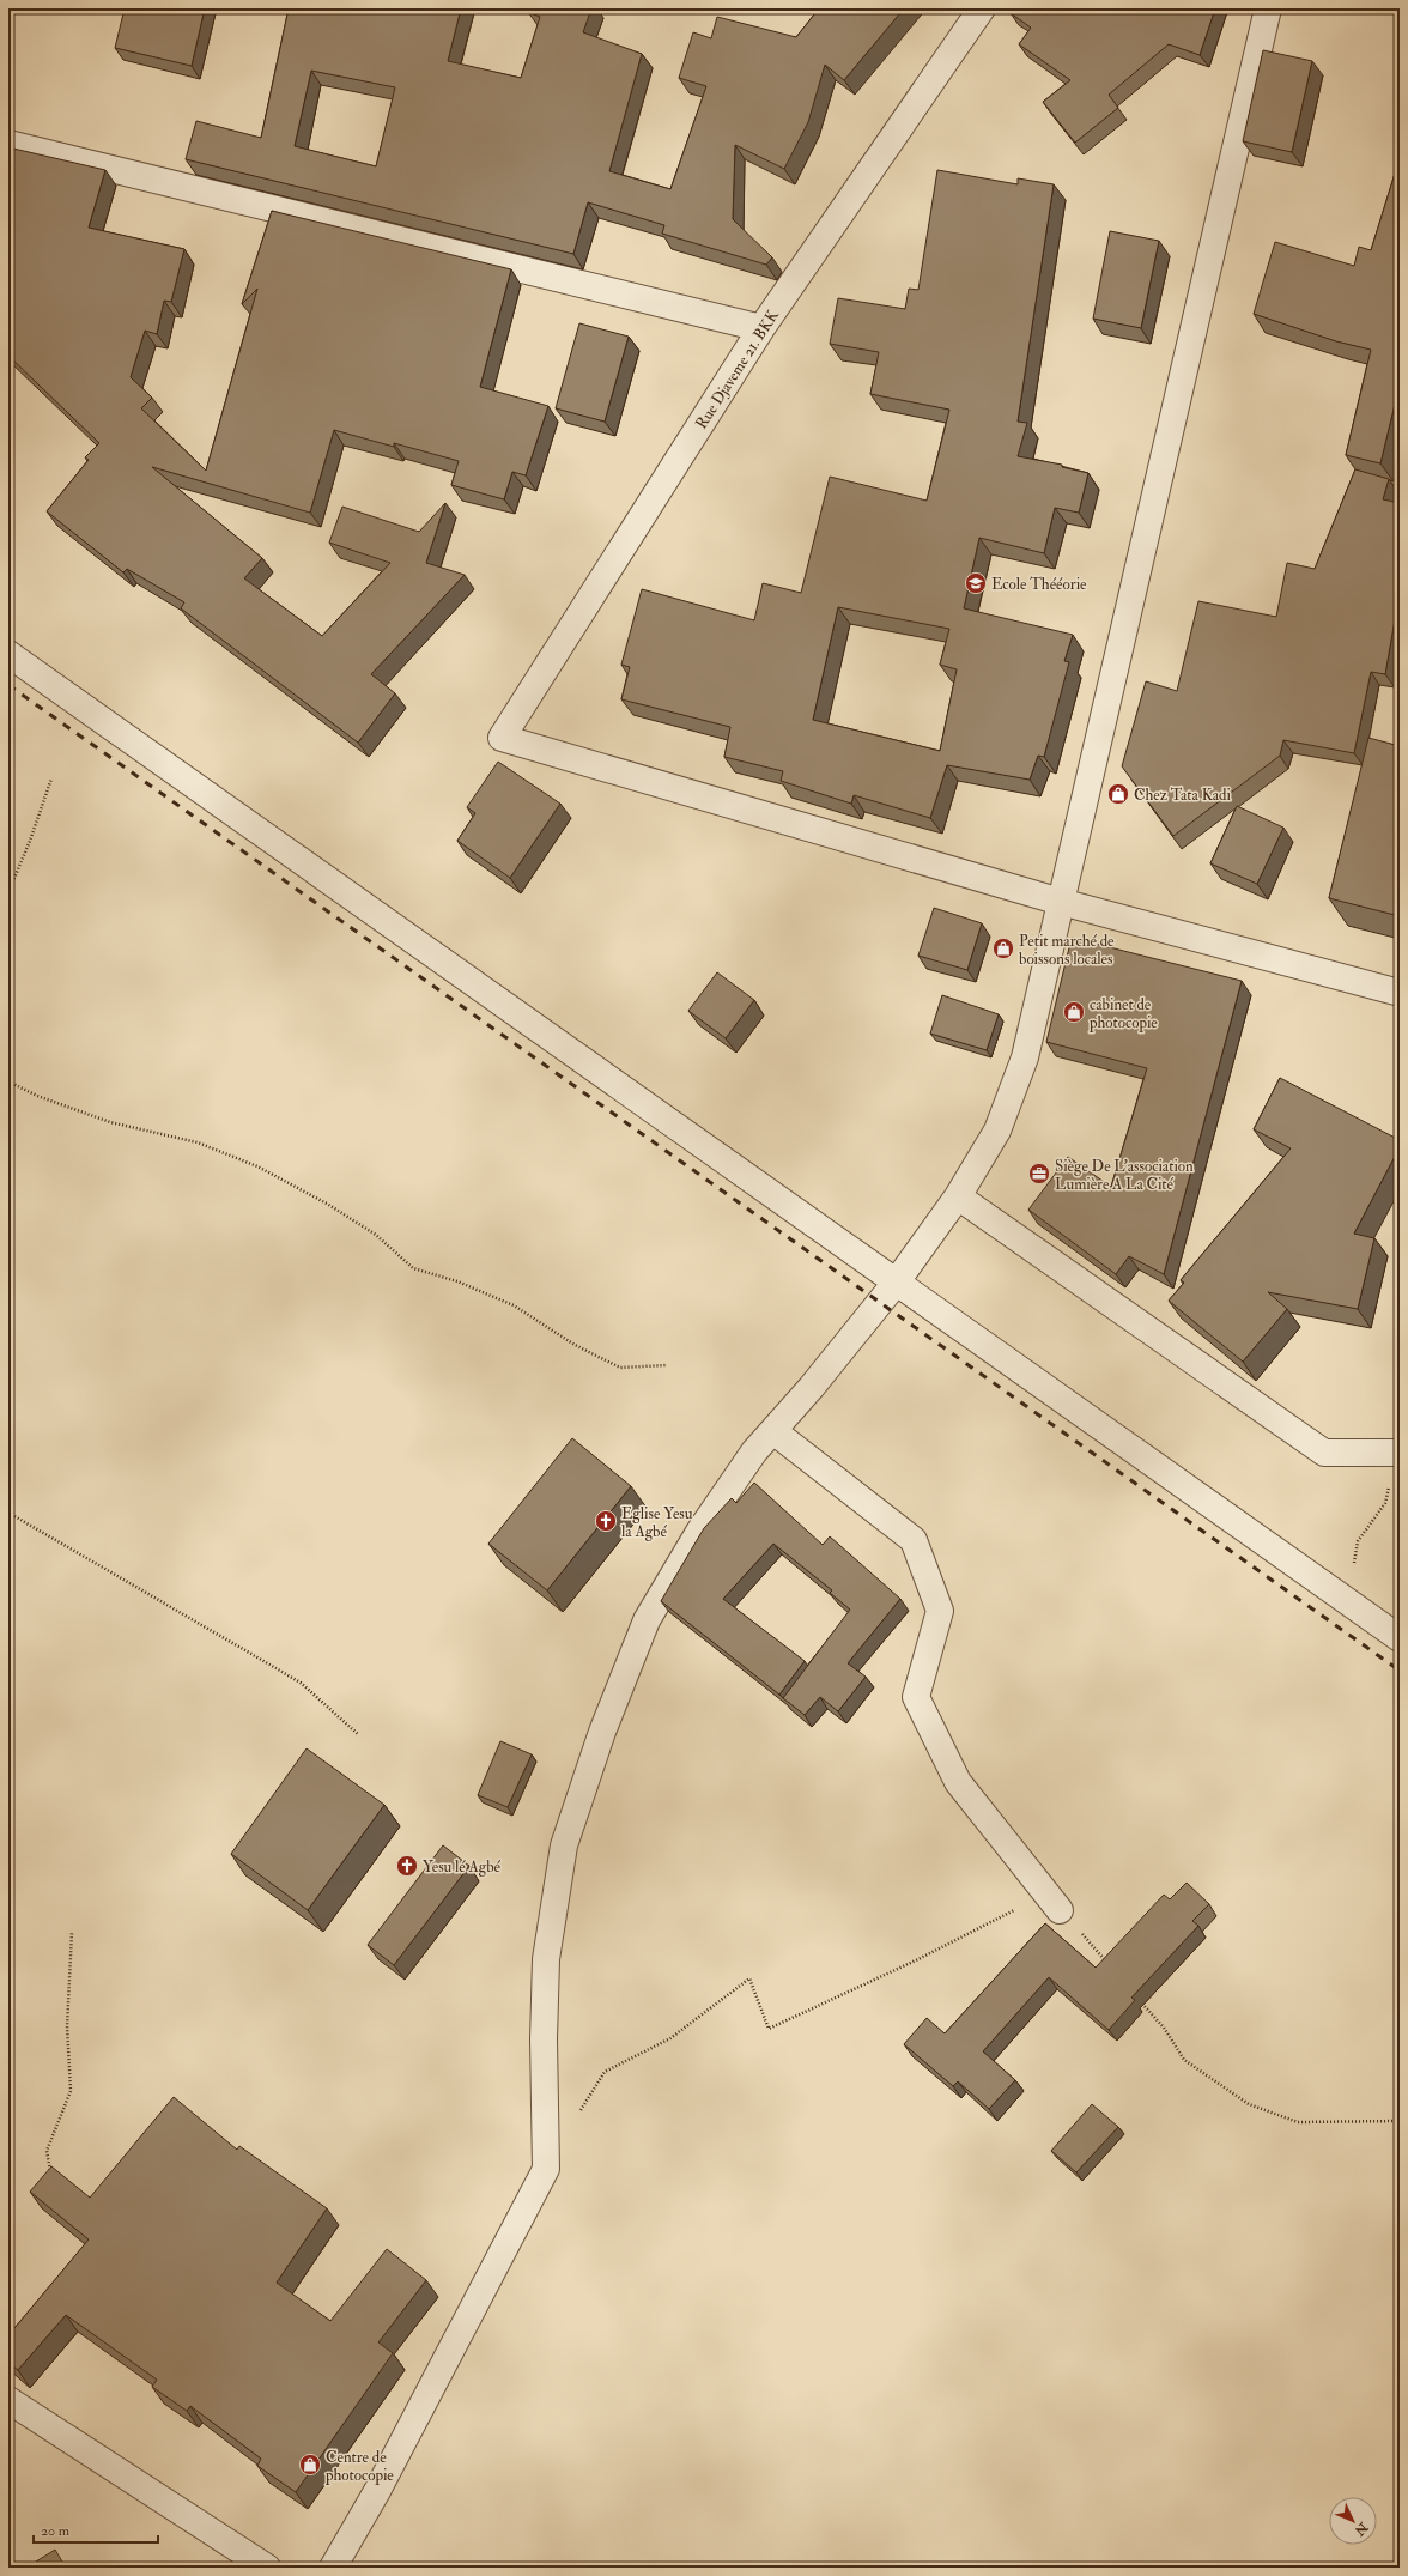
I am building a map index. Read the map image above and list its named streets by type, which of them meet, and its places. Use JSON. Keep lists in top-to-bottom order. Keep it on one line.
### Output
{"streets":{"street":["Rue Djaveme 21. BKK"]},"places":{"school or university":["Ecole Thééorie"],"shop":["Chez Tata Kadi","Petit marché de boissons locales","cabinet de photocopie","Centre de photocopie"],"office":["Siège De L'association Lumière A La Cité"],"church":["Eglise Yesu la Agbé","Yesu lé Agbé"]},"scale_bar":"20 m","north":"bottom right"}
